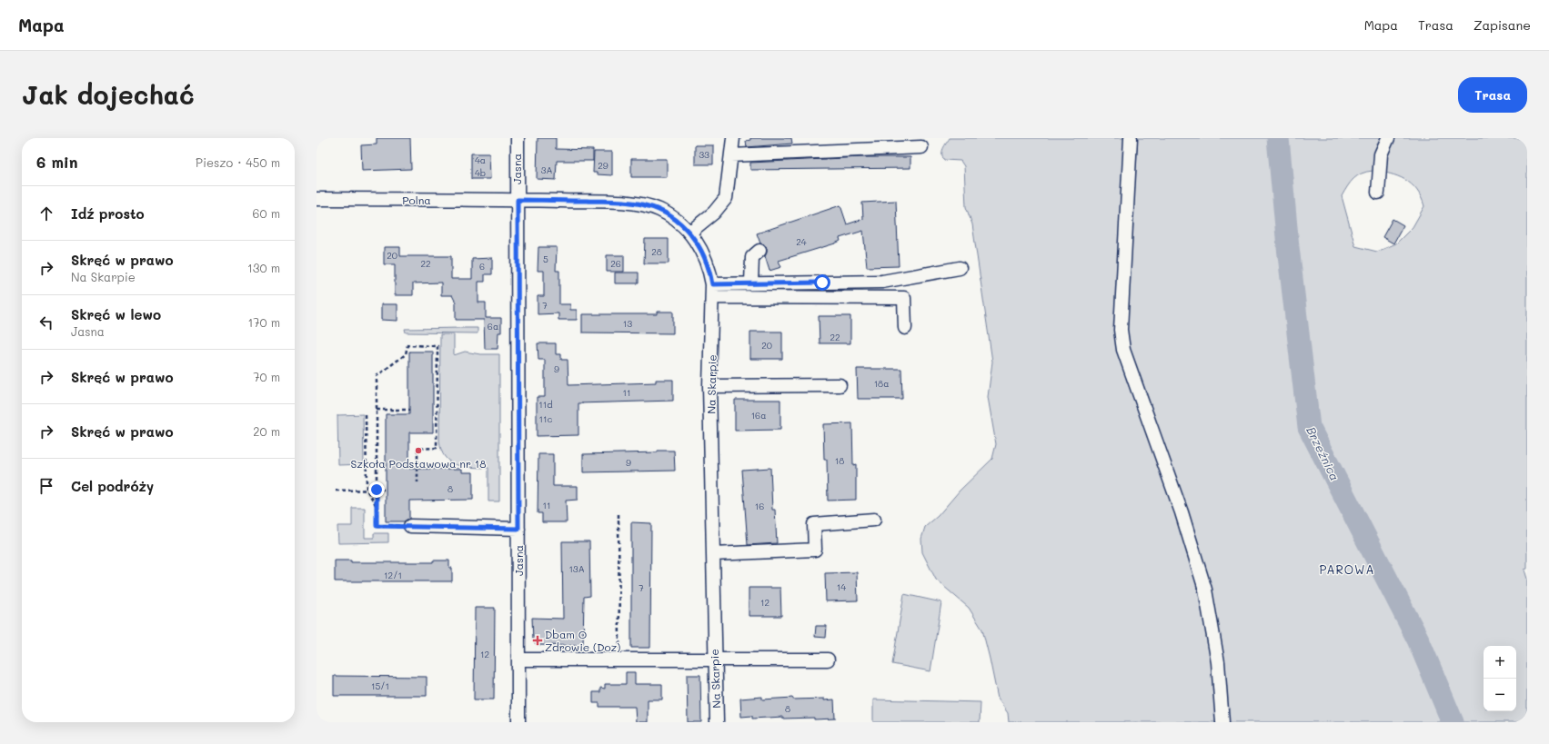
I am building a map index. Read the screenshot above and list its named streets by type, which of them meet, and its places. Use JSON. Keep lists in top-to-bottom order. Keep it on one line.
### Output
{"streets":{"street":["Jasna","Polna","Na Skarpie"]},"crossings":[["Jasna","Polna"],["Jasna","Na Skarpie"],["Polna","Na Skarpie"]],"districts":["PAROWA"],"water":["Brzeźnica"],"places":{"other":["Szkoła Podstawowa nr 18"],"health":["Dbam O Zdrowie (Doz)"]},"house_numbers":["33","4a","29","3A","4b","24","28","20","5","22","26","6","7","13","6a","22","20","9","18a","11","11d","16a","11c","18","9","8","11","16","13A","12/1","14","7","12","12","15/1","8"],"page":{"header":"Mapa","nav":["Mapa","Trasa","Zapisane"],"buttons":"Trasa","title":"Jak dojechać","heading":["6 min","Pieszo · 450 m"],"list":[["Idź prosto","60 m"],["Skręć w prawo","Na Skarpie","130 m"],["Skręć w lewo","Jasna","170 m"],["Skręć w prawo","70 m"],["Skręć w prawo","20 m"],"Cel podróży"],"map_buttons":["+","−"]}}
